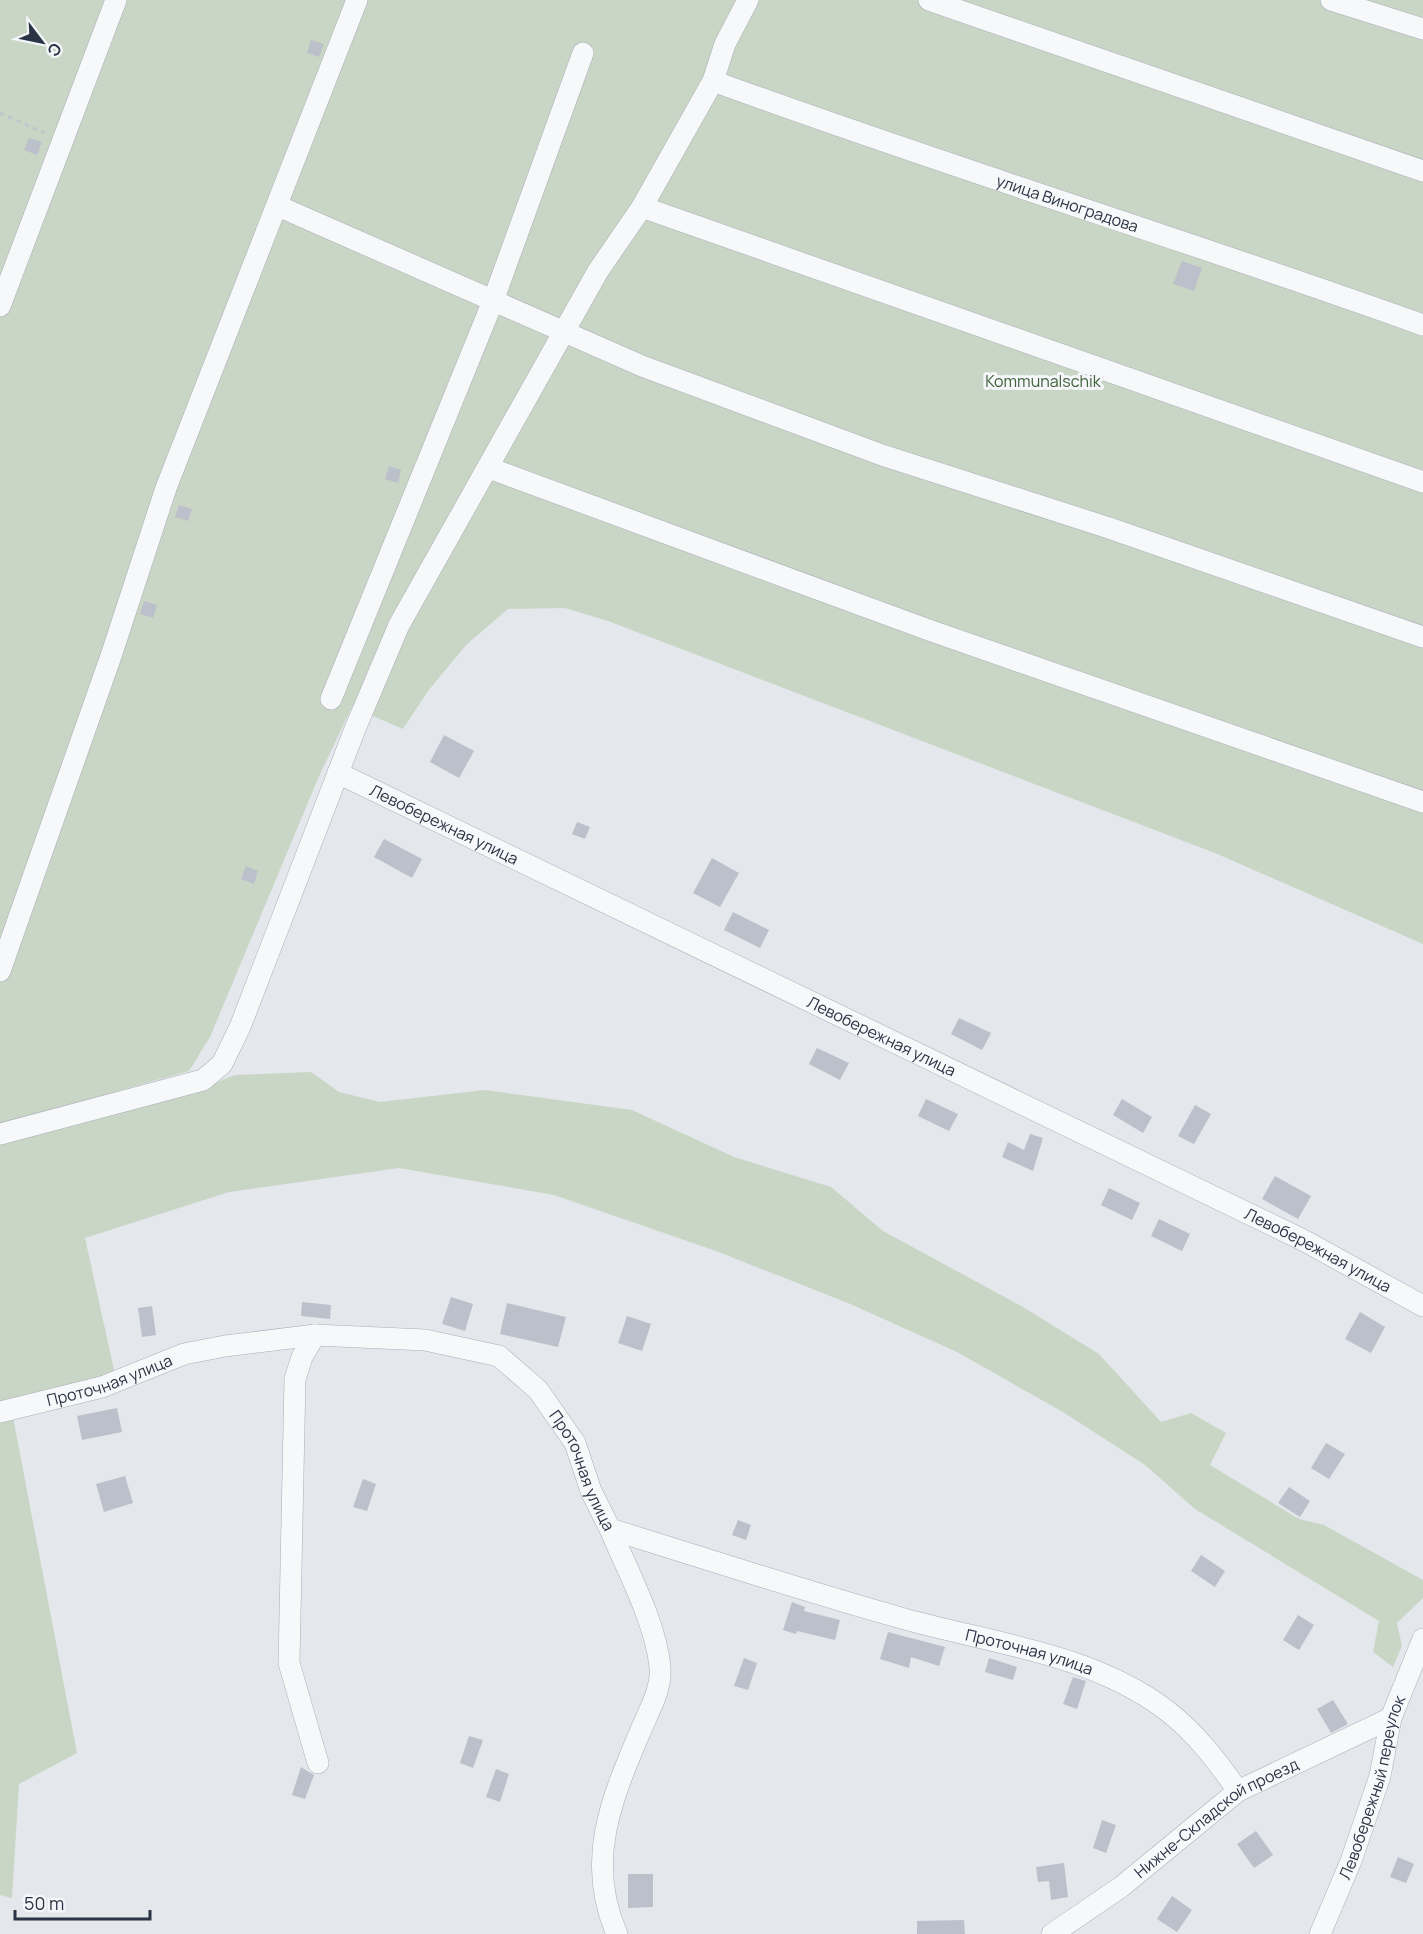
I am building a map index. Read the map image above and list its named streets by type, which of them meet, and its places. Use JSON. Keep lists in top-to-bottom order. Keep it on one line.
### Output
{"streets":{"street":["улица Виноградова","Левобережная улица","Проточная улица","Левобережный переулок","Нижне-Складской проезд"]},"crossings":[["Проточная улица","Нижне-Складской проезд"],["Левобережный переулок","Нижне-Складской проезд"]],"parks":["Kommunalschik"],"scale_bar":"50 m","north":"bottom right"}
